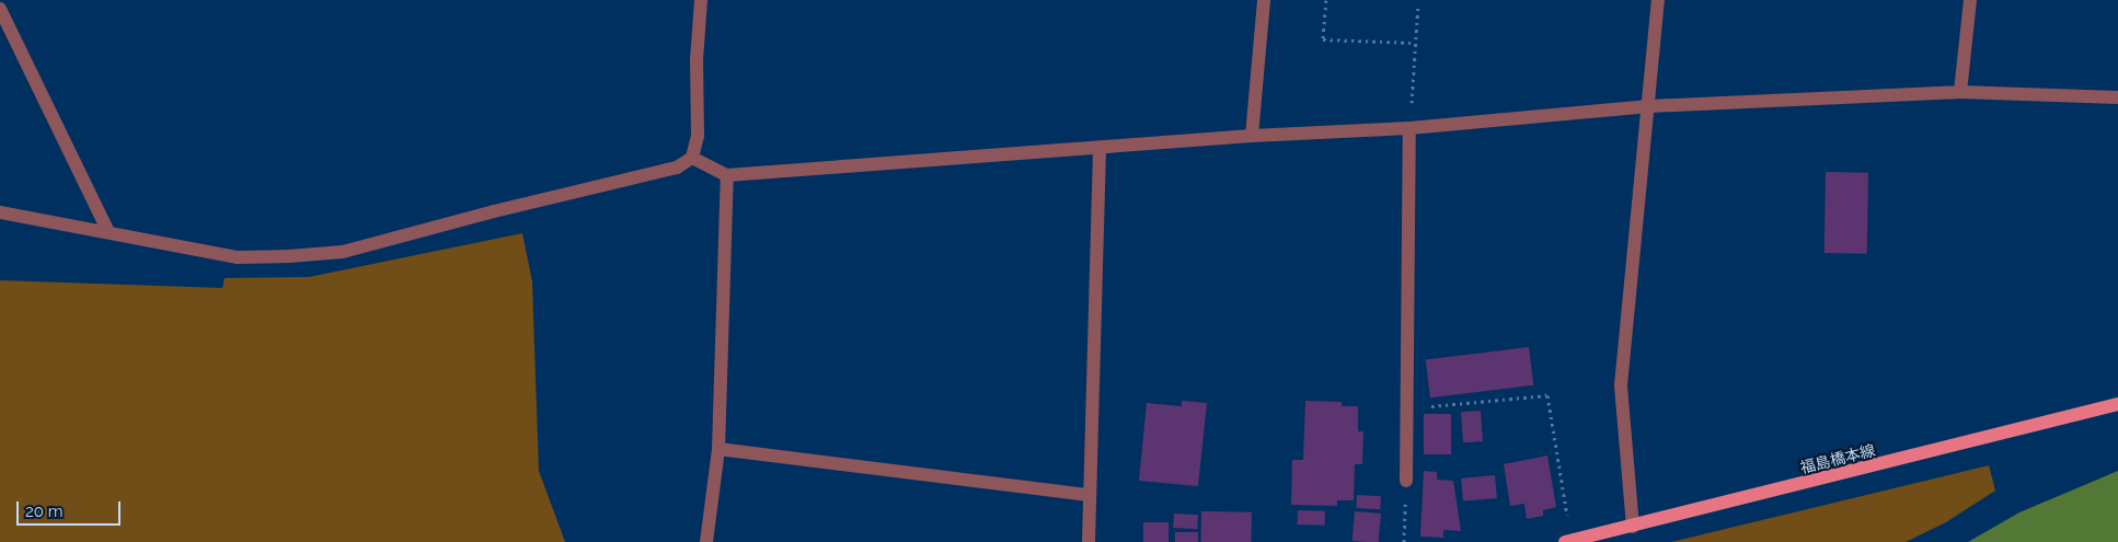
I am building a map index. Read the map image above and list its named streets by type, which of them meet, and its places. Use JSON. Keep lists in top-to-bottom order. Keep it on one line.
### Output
{"streets":{"main road":["福島橋本線"]},"scale_bar":"20 m"}
